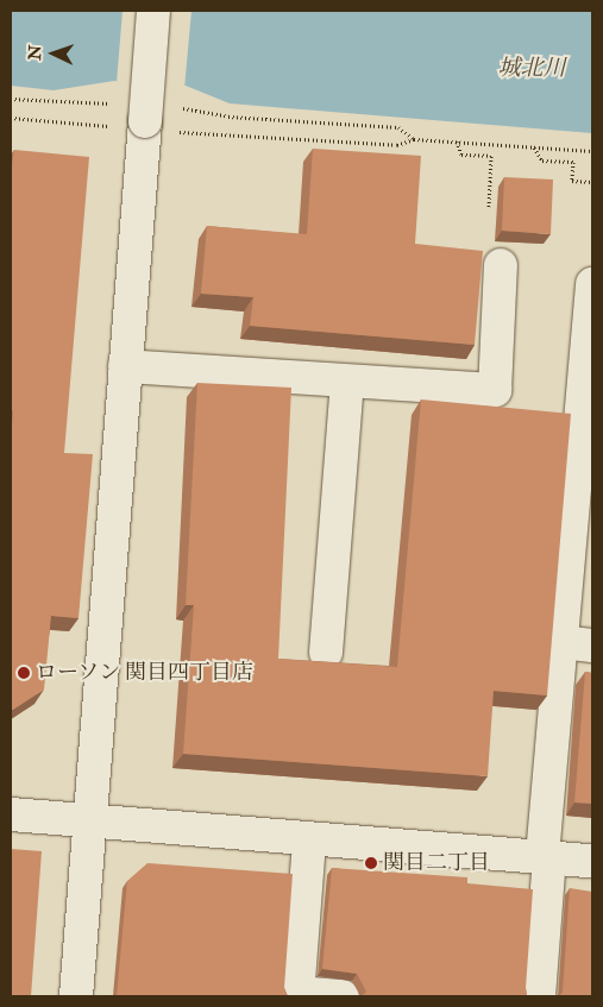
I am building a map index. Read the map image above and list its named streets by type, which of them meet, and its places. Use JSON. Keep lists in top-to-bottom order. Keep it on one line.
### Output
{"water":["城北川"],"places":["ローソン 関目四丁目店","関目二丁目"],"north":"left"}
